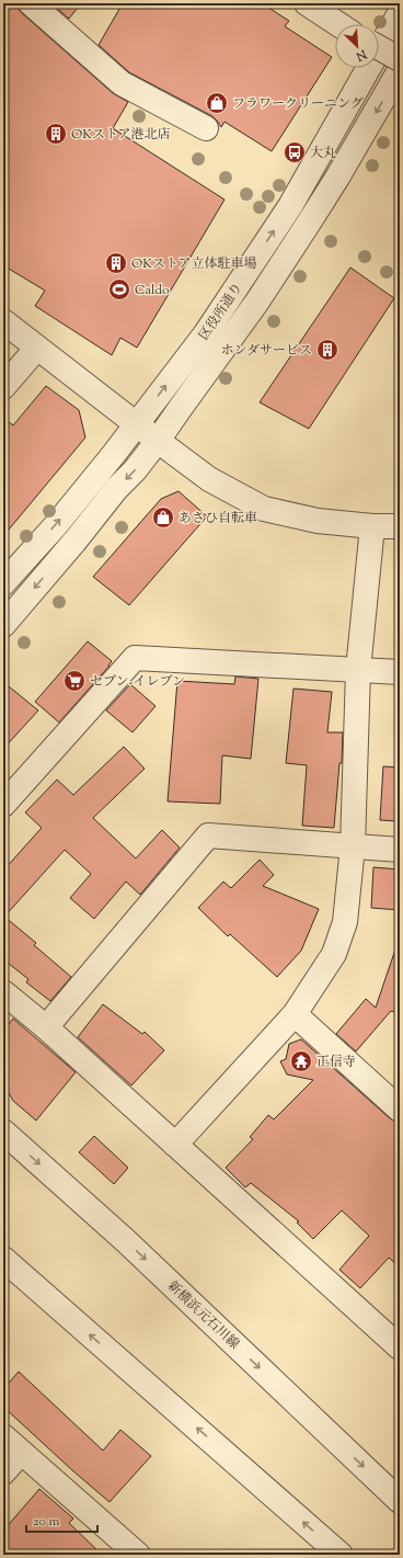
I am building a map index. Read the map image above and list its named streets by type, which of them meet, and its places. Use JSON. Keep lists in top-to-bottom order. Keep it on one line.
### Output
{"streets":{"street":["区役所通り","新横浜元石川線"]},"places":{"shop":["フラワークリーニング","あさひ自転車"],"building":["OKストア港北店","OKストア立体駐車場","ホンダサービス"],"bus stop":["大丸"],"sports":["Caldo"],"supermarket":["セブン-イレブン"],"temple":["正信寺"]},"scale_bar":"20 m","north":"bottom right"}
